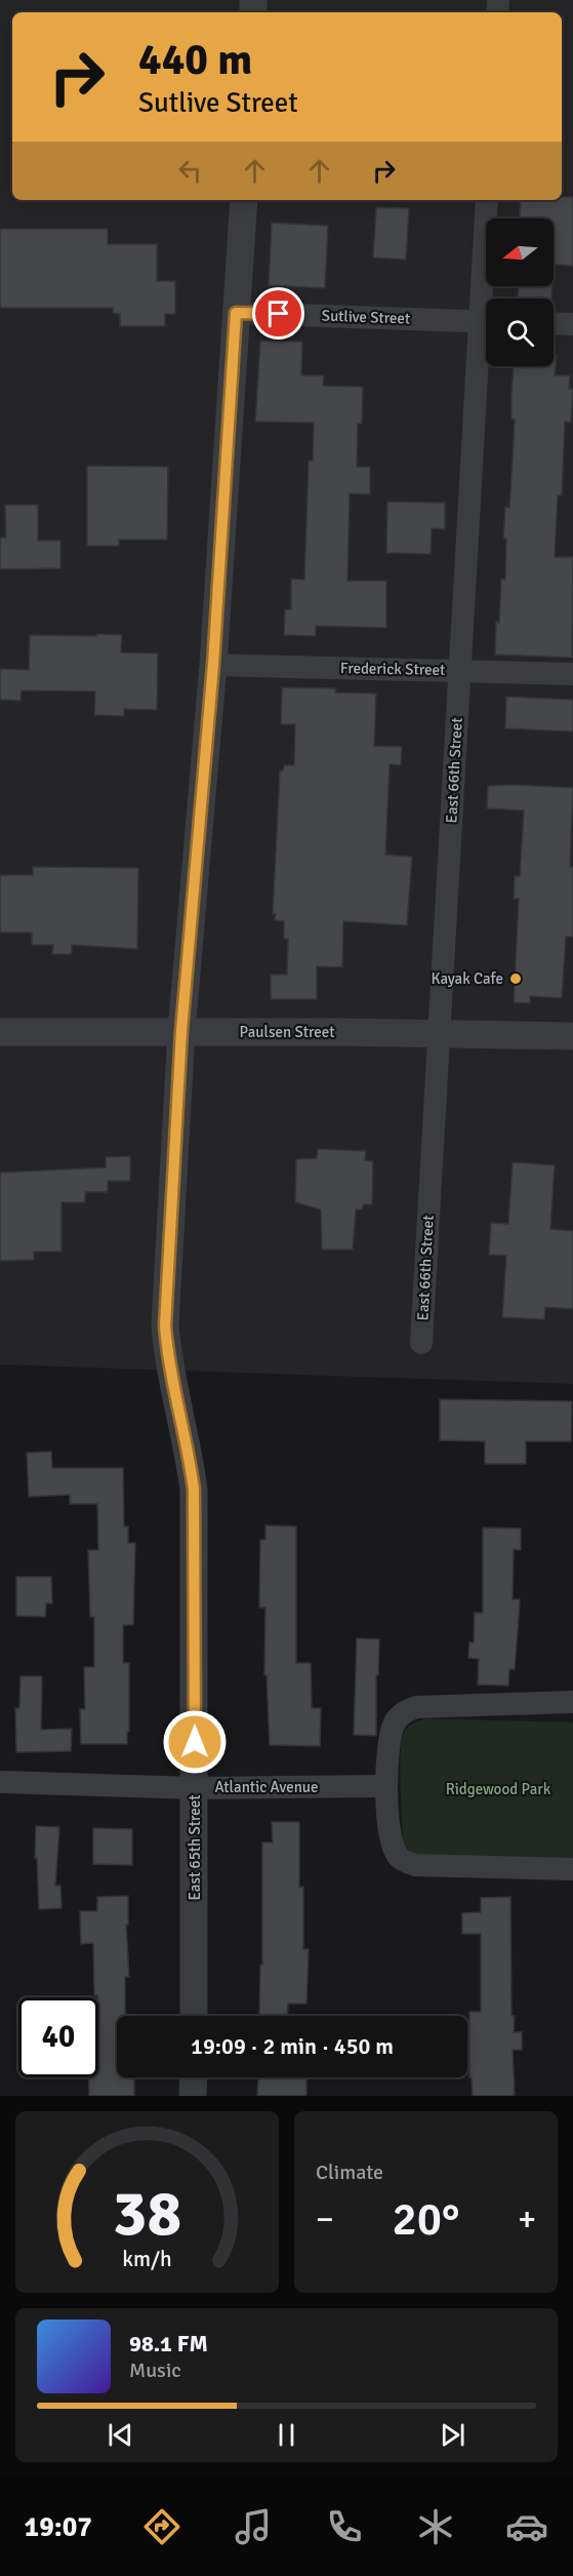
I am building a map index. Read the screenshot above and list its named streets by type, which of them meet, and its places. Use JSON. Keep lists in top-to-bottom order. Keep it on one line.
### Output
{"streets":{"street":["Sutlive Street","Frederick Street","East 66th Street","Paulsen Street","Atlantic Avenue","East 65th Street"]},"crossings":[["Sutlive Street","East 65th Street"],["Frederick Street","East 66th Street"],["Frederick Street","East 65th Street"],["East 66th Street","Paulsen Street"],["Paulsen Street","East 65th Street"],["Atlantic Avenue","East 65th Street"]],"parks":["Ridgewood Park"],"places":["Kayak Cafe"],"north":"left","page":{"turn":["440 m","Sutlive Street"],"limit":"40","trip":"19:09 · 2 min · 450 m","tile":"Climate","heat":["−","20°","+"],"song":["98.1 FM","Music"],"tabs":"19:07","gauge":["38","km/h"]}}
